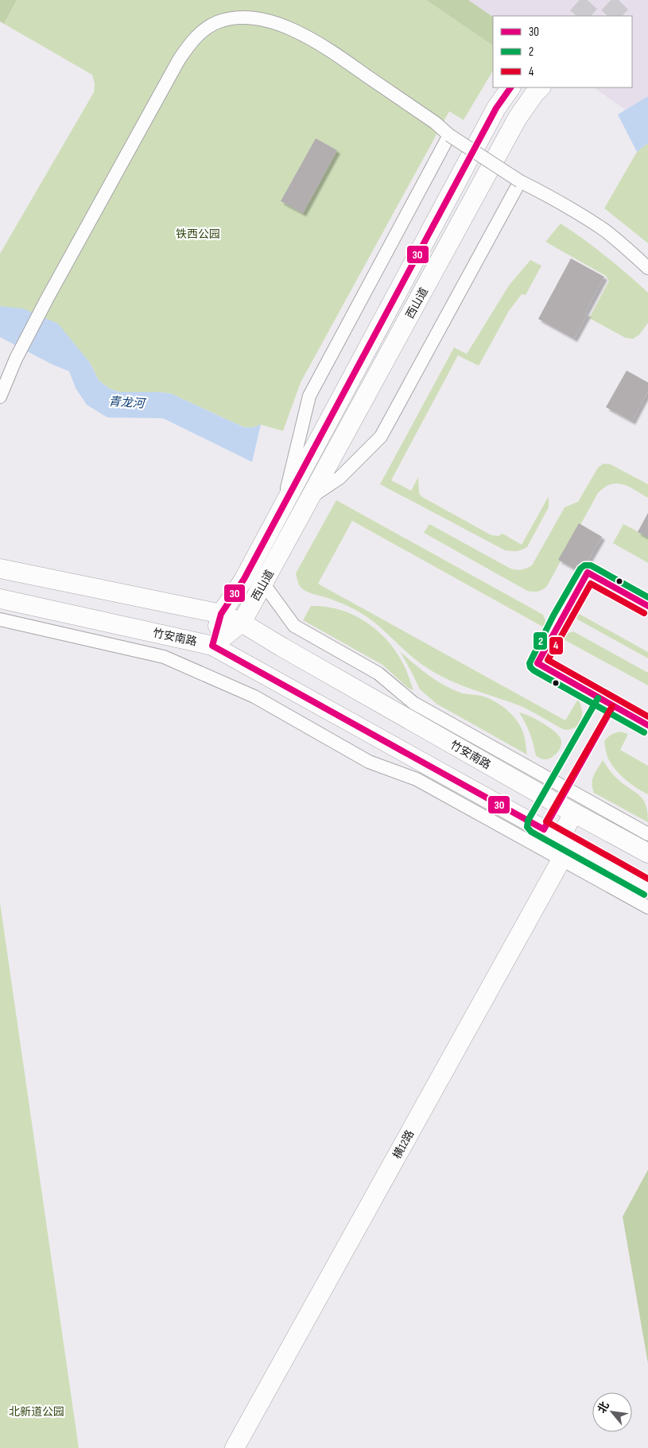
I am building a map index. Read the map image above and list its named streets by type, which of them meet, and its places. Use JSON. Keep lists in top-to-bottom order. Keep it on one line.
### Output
{"streets":{"main road":["西山道","竹安南路","横12路"]},"crossings":[["西山道","竹安南路"]],"water":["青龙河"],"parks":["铁西公园","北新道公园"],"lines":["transit line 30","transit line 2","transit line 4"],"legend":["30","2","4"],"north":"top left"}
